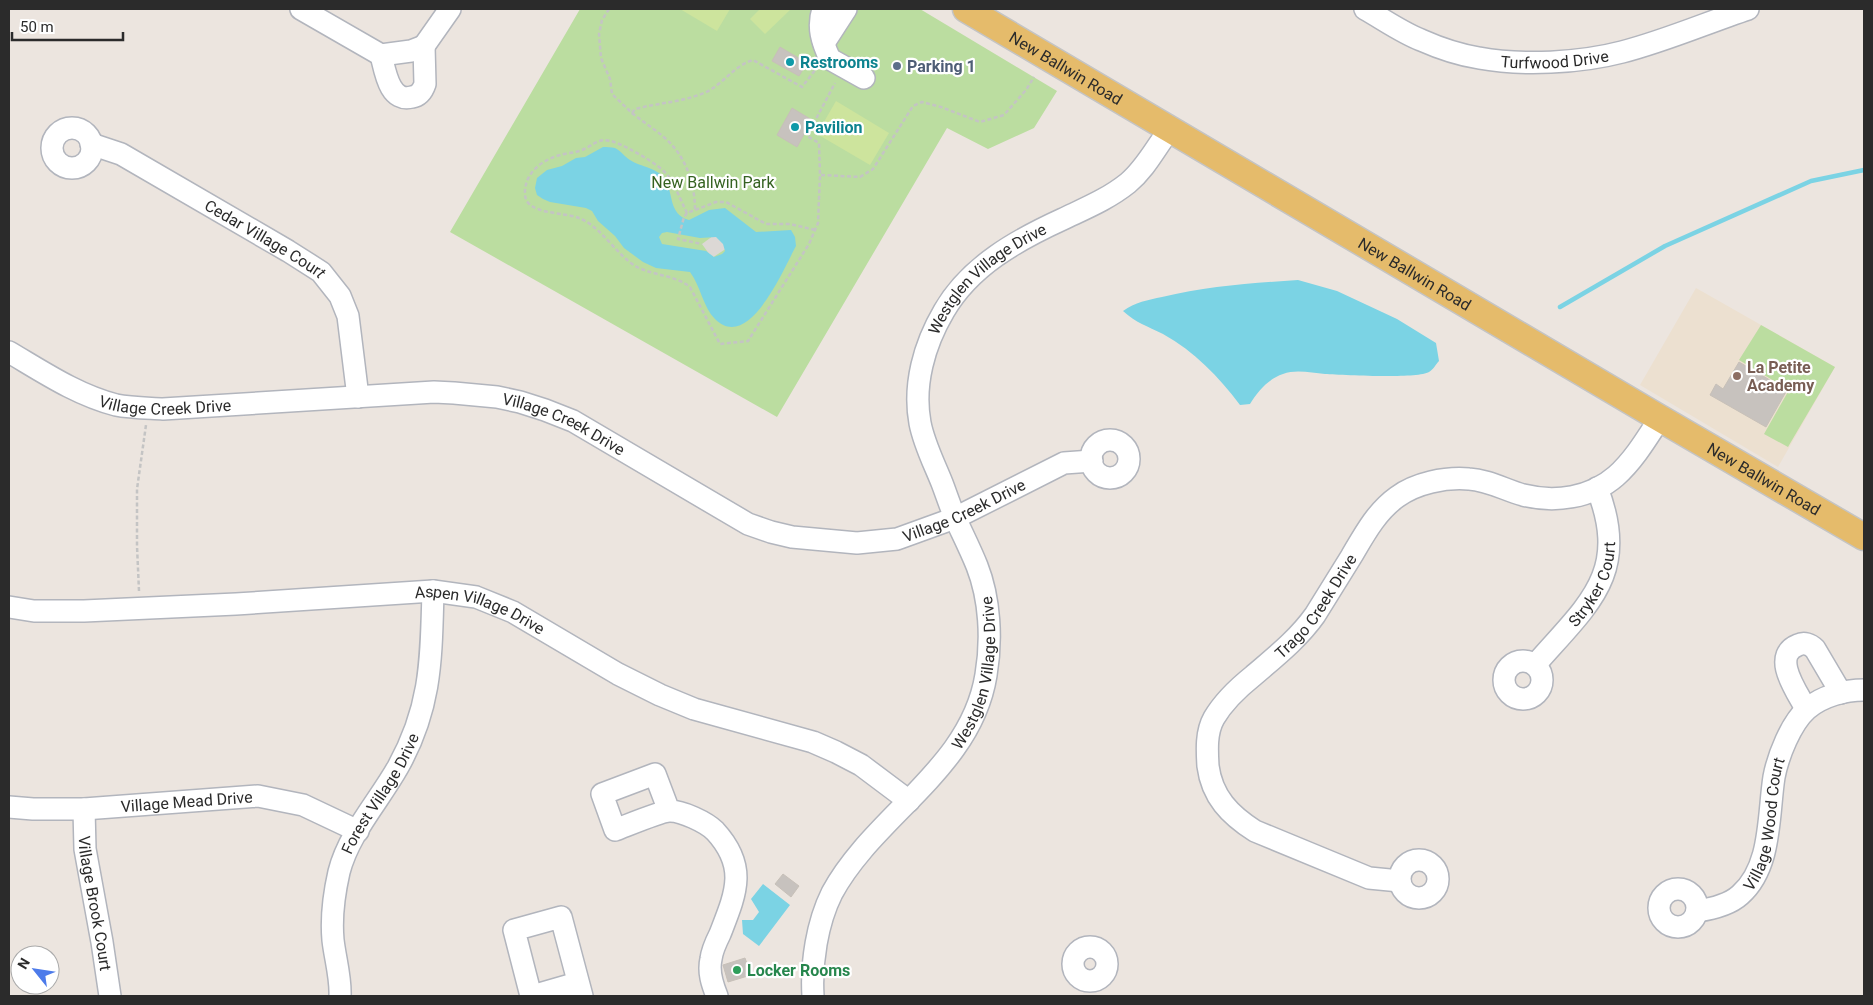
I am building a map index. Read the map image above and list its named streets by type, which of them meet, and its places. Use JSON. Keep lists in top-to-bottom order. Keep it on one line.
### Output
{"streets":{"main road":["New Ballwin Road"],"street":["Turfwood Drive","Cedar Village Court","Westglen Village Drive","Village Creek Drive","Stryker Court","Trago Creek Drive","Aspen Village Drive","Forest Village Drive","Village Mead Drive","Village Wood Court","Village Brook Court"]},"crossings":[["New Ballwin Road","Westglen Village Drive"],["New Ballwin Road","Trago Creek Drive"],["Cedar Village Court","Village Creek Drive"],["Westglen Village Drive","Village Creek Drive"],["Westglen Village Drive","Aspen Village Drive"],["Stryker Court","Trago Creek Drive"],["Aspen Village Drive","Forest Village Drive"],["Forest Village Drive","Village Mead Drive"],["Village Mead Drive","Village Brook Court"]],"parks":["New Ballwin Park"],"places":["Restrooms","Parking 1","Pavilion","La Petite Academy","Locker Rooms"],"scale_bar":"50 m","north":"top left"}
